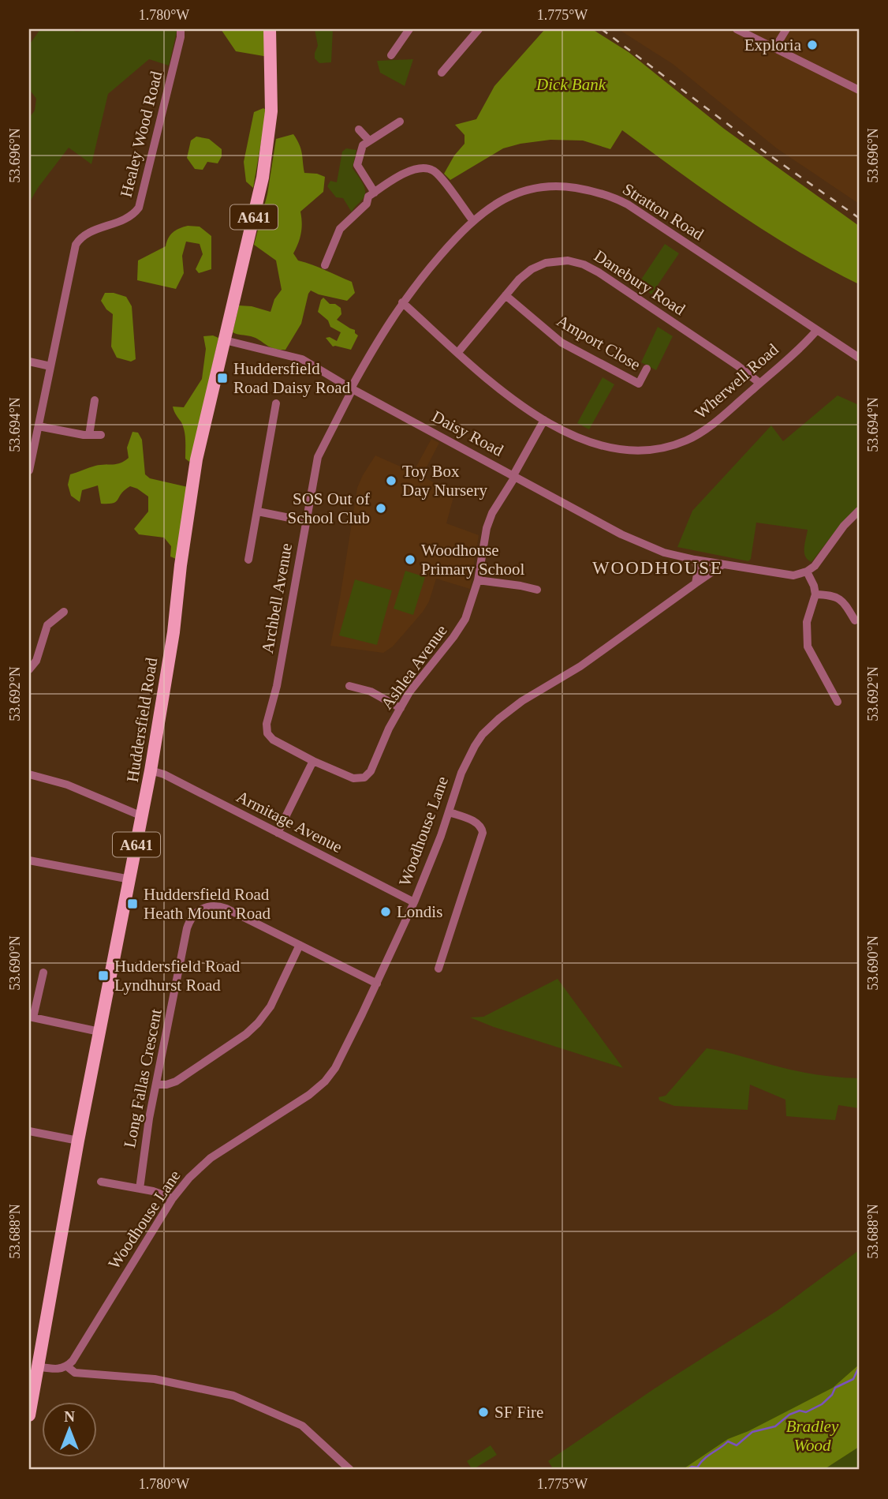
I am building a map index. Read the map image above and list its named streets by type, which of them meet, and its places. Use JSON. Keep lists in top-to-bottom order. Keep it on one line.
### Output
{"streets":{"main road":["A641","Huddersfield Road"],"street":["Healey Wood Road","Stratton Road","Danebury Road","Amport Close","Wherwell Road","Daisy Road","Archbell Avenue","Ashlea Avenue","Armitage Avenue","Woodhouse Lane","Long Fallas Crescent"]},"crossings":[["Stratton Road","Wherwell Road"],["Stratton Road","Daisy Road"],["Stratton Road","Archbell Avenue"],["Danebury Road","Amport Close"],["Danebury Road","Wherwell Road"],["Daisy Road","Archbell Avenue"],["Daisy Road","Ashlea Avenue"],["Daisy Road","Huddersfield Road"],["Archbell Avenue","Ashlea Avenue"],["Huddersfield Road","Armitage Avenue"],["Armitage Avenue","Woodhouse Lane"],["Woodhouse Lane","Long Fallas Crescent"]],"districts":["WOODHOUSE"],"parks":["Dick Bank","Bradley Wood"],"places":{"other":["Exploria","Toy Box Day Nursery","SOS Out of School Club","Woodhouse Primary School","Londis","SF Fire"],"transit":["Huddersfield Road Daisy Road","Huddersfield Road Heath Mount Road","Huddersfield Road Lyndhurst Road"]},"north":"top","coordinates":["1.780°W","1.775°W","53.696°N","53.694°N","53.692°N","53.690°N","53.688°N"]}
